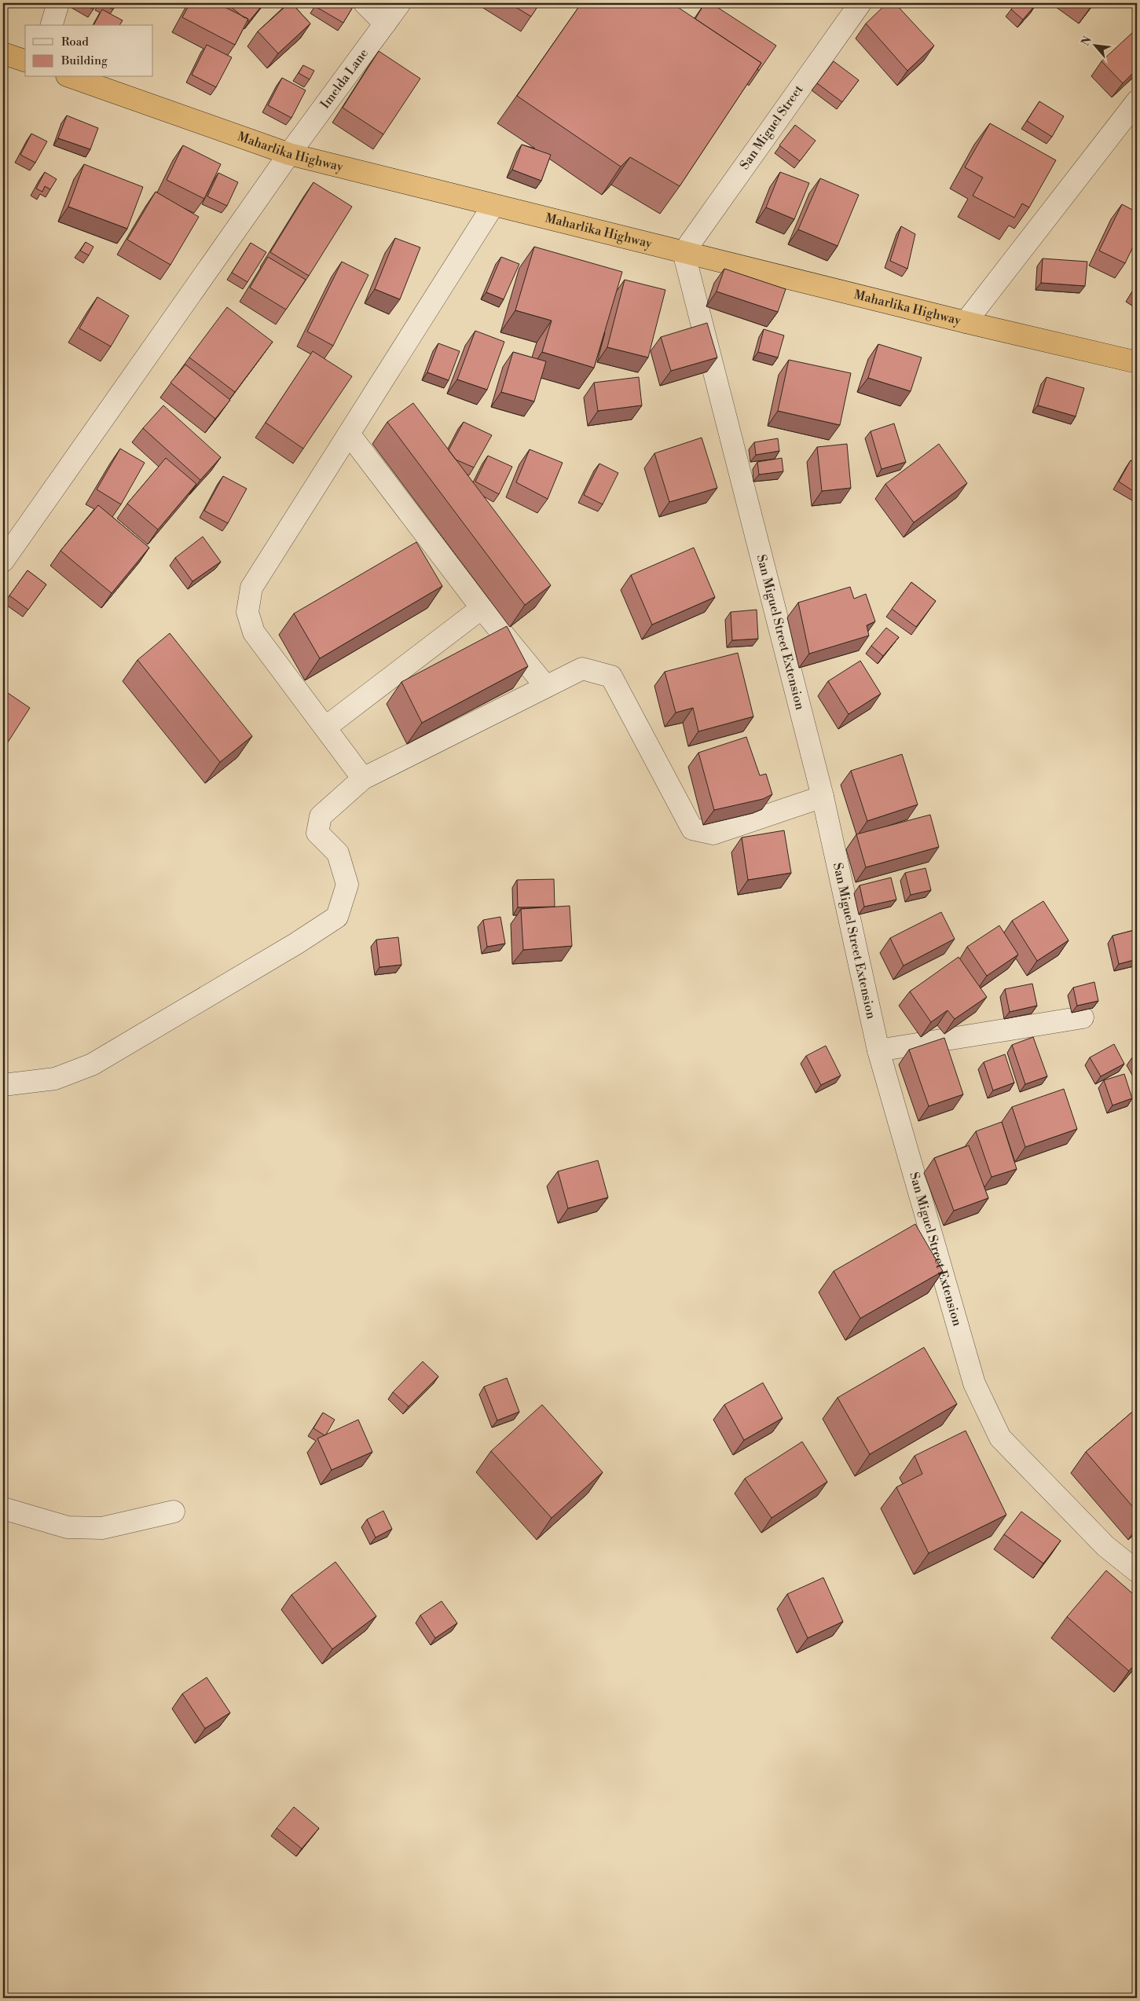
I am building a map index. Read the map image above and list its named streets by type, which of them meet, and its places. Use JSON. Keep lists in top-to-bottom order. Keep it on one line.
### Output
{"streets":{"highway":["Maharlika Highway"],"street":["Imelda Lane","San Miguel Street","San Miguel Street Extension"]},"crossings":[["Imelda Lane","Maharlika Highway"],["San Miguel Street","Maharlika Highway"],["San Miguel Street","San Miguel Street Extension"],["Maharlika Highway","San Miguel Street Extension"]],"legend":["Road","Building"],"north":"top left"}
